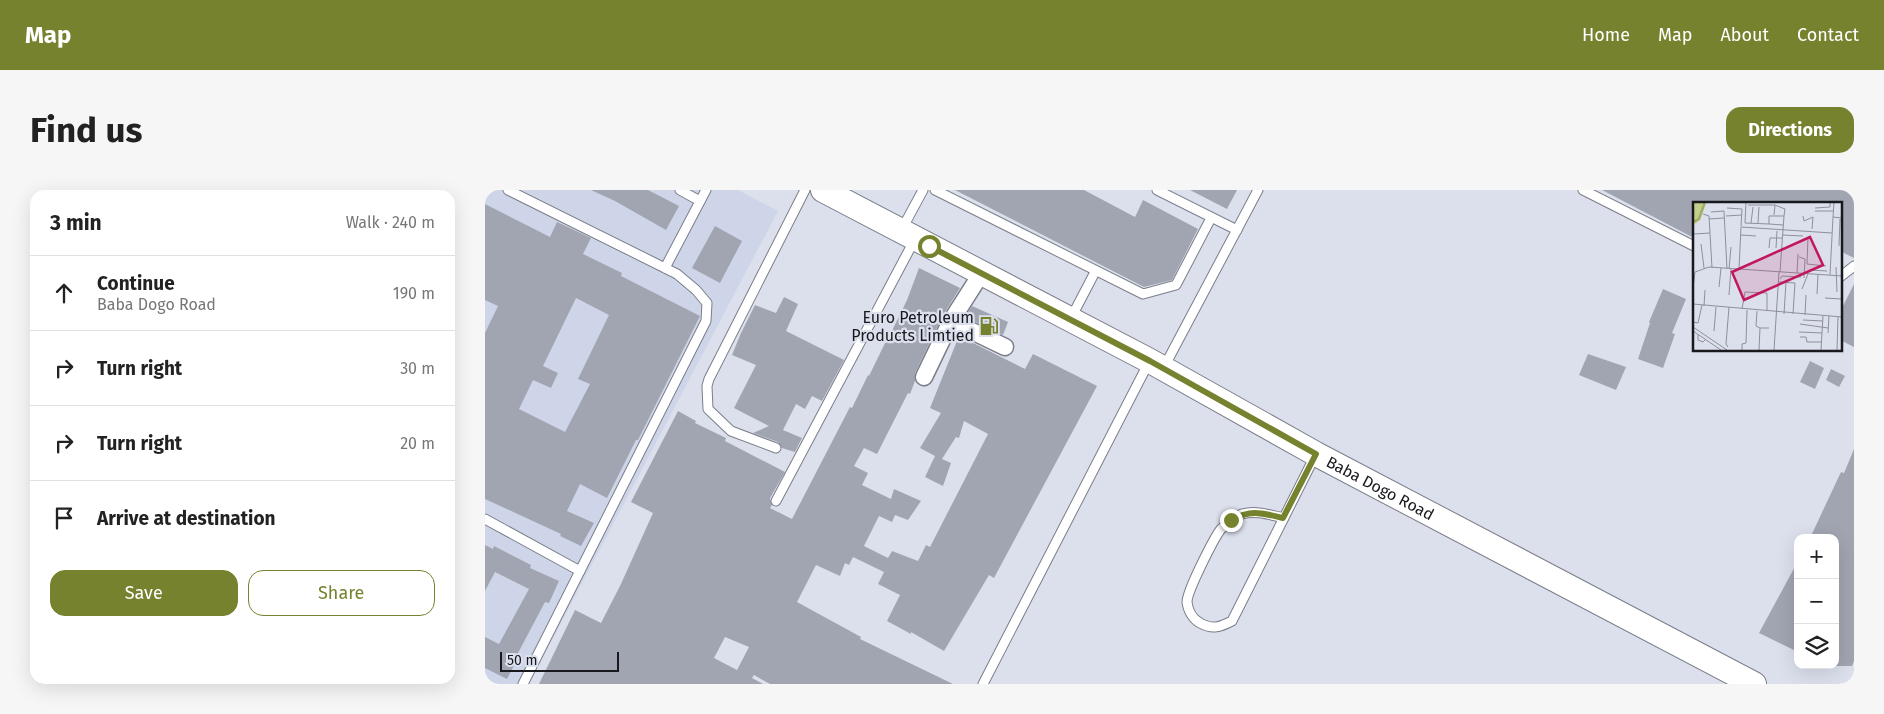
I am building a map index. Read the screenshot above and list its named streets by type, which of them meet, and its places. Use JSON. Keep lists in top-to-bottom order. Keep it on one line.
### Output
{"streets":{"street":["Baba Dogo Road"]},"places":{"fuel station":["Euro Petroleum Products Limtied"]},"scale_bar":"50 m","page":{"header":"Map","nav":["Home","Map","About","Contact"],"buttons":["Directions",["Save","Share"]],"title":"Find us","heading":["3 min","Walk · 240 m"],"list":[["Continue","Baba Dogo Road","190 m"],["Turn right","30 m"],["Turn right","20 m"],"Arrive at destination"],"map_buttons":["+","−"],"scale":"50 m"}}
